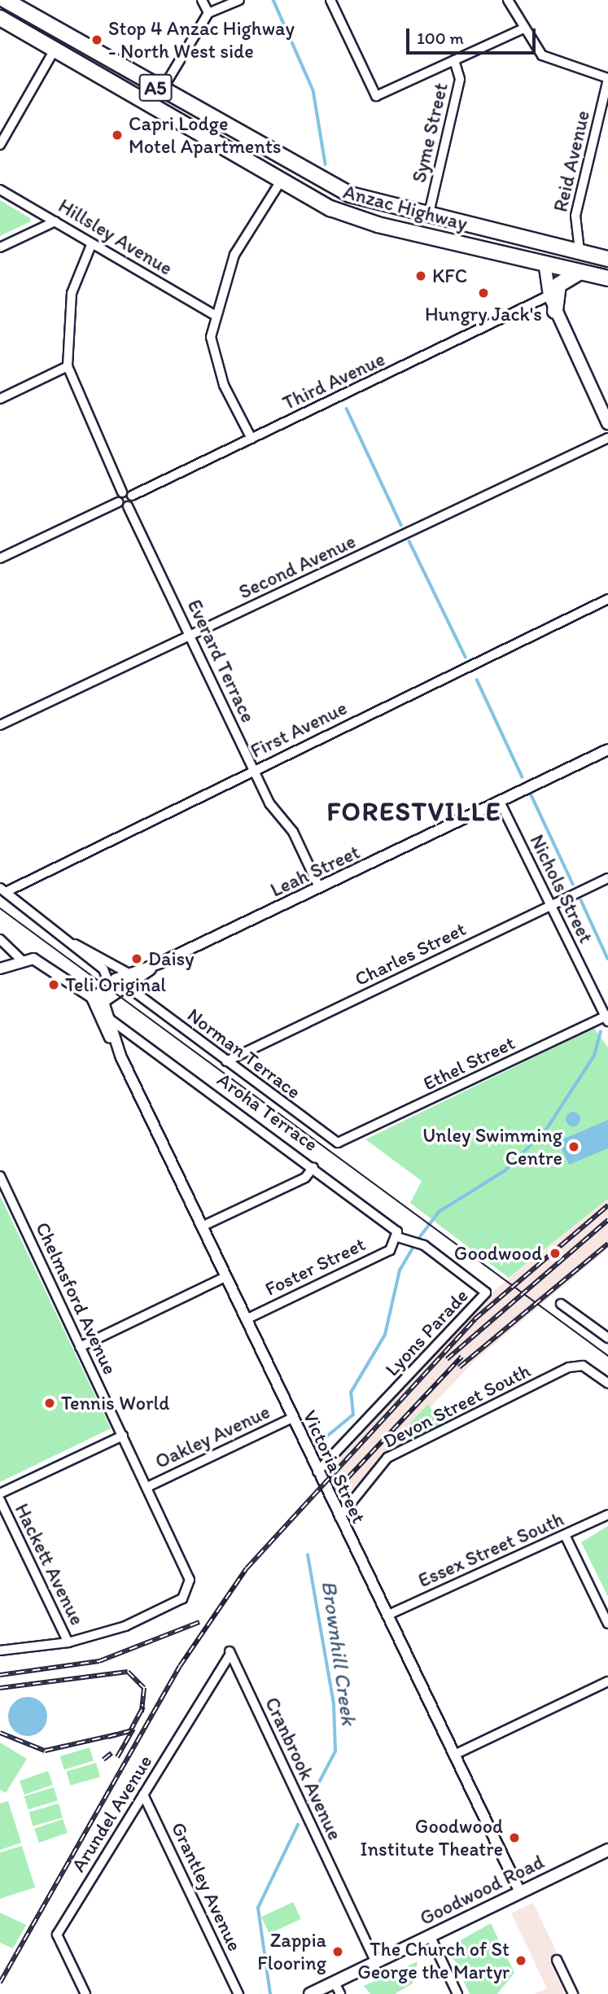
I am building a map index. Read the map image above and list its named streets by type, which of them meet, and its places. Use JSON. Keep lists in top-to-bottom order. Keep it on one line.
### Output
{"streets":{"highway":["A5","Anzac Highway"],"main road":["Goodwood Road"],"street":["Syme Street","Reid Avenue","Hillsley Avenue","Third Avenue","Second Avenue","Everard Terrace","First Avenue","Leah Street","Nichols Street","Charles Street","Norman Terrace","Ethel Street","Aroha Terrace","Foster Street","Chelmsford Avenue","Lyons Parade","Devon Street South","Oakley Avenue","Victoria Street","Essex Street South","Hackett Avenue","Cranbrook Avenue","Arundel Avenue","Grantley Avenue"]},"crossings":[["Syme Street","Anzac Highway"],["Reid Avenue","Anzac Highway"],["Second Avenue","Everard Terrace"],["Everard Terrace","First Avenue"],["Everard Terrace","Leah Street"],["Leah Street","Nichols Street"],["Leah Street","Norman Terrace"],["Leah Street","Victoria Street"],["Nichols Street","Charles Street"],["Nichols Street","Ethel Street"],["Charles Street","Norman Terrace"],["Norman Terrace","Ethel Street"],["Aroha Terrace","Foster Street"],["Aroha Terrace","Lyons Parade"],["Aroha Terrace","Victoria Street"],["Foster Street","Lyons Parade"],["Foster Street","Victoria Street"],["Chelmsford Avenue","Oakley Avenue"],["Chelmsford Avenue","Hackett Avenue"],["Lyons Parade","Victoria Street"],["Devon Street South","Victoria Street"],["Oakley Avenue","Victoria Street"],["Victoria Street","Essex Street South"],["Victoria Street","Goodwood Road"],["Cranbrook Avenue","Arundel Avenue"],["Cranbrook Avenue","Goodwood Road"],["Arundel Avenue","Grantley Avenue"]],"districts":["FORESTVILLE"],"water":["Brownhill Creek"],"places":["Stop 4 Anzac Highway - North West side","Capri Lodge Motel Apartments","KFC","Hungry Jack's","Daisy","Teli Original","Unley Swimming Centre","Goodwood","Tennis World","Goodwood Institute Theatre","Zappia Flooring","The Church of St George the Martyr"],"scale_bar":"100 m"}
